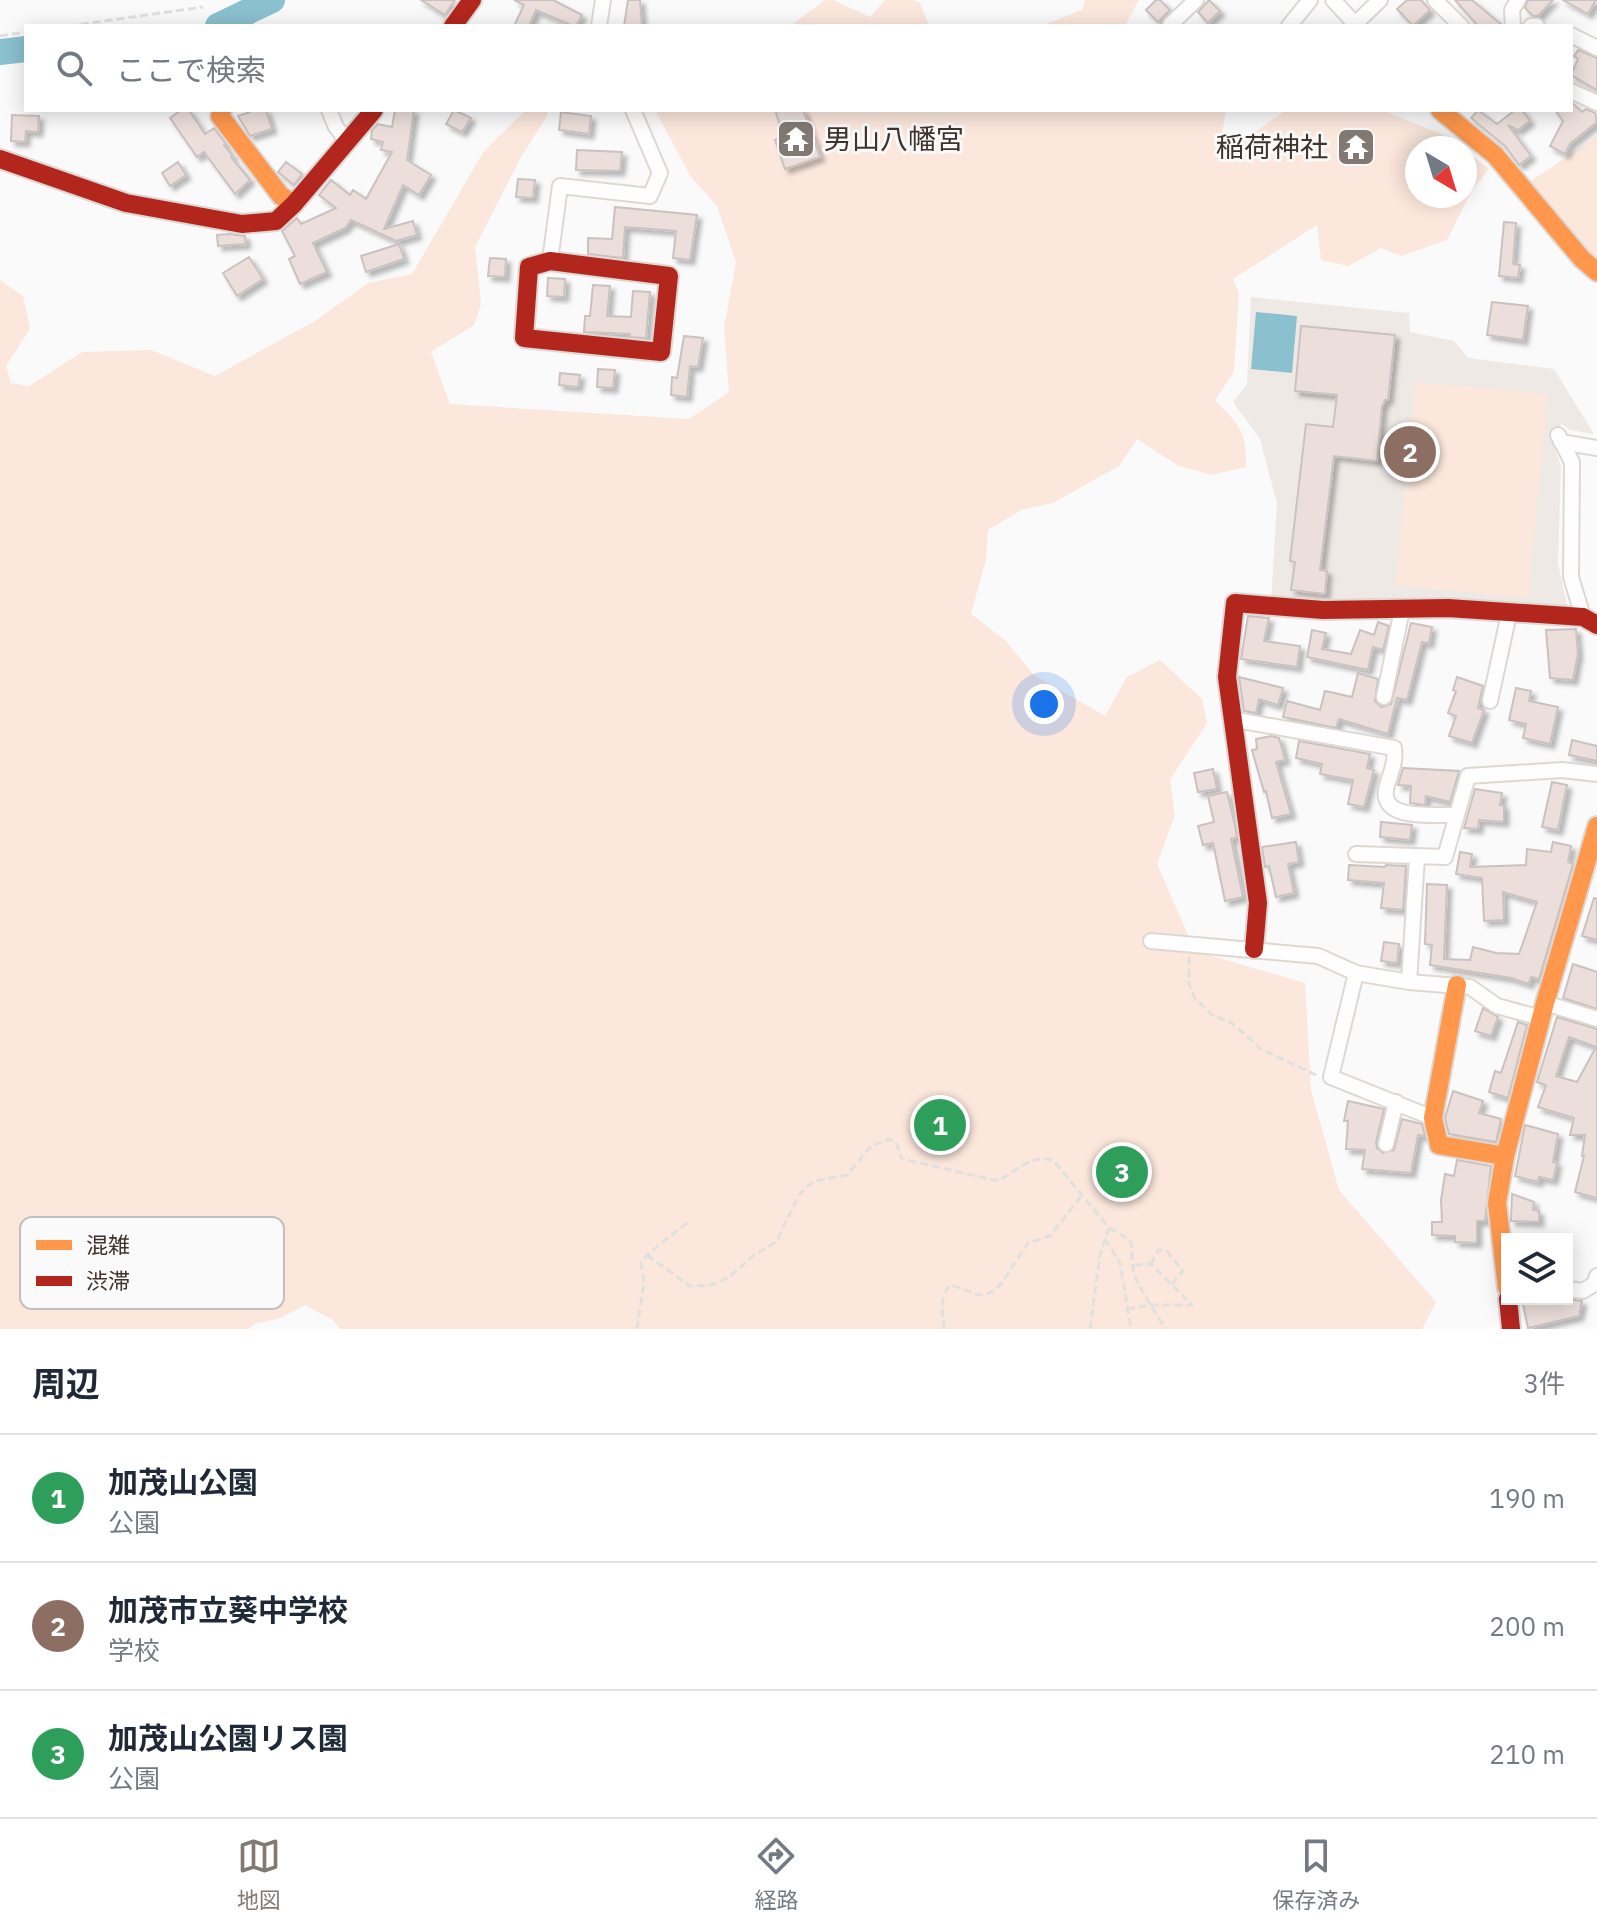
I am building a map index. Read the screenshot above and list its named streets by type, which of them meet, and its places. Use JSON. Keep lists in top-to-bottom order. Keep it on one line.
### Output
{"places":{"temple":["男山八幡宮","稲荷神社"]},"legend":["混雑","渋滞"],"north":"bottom right","page":{"search":"ここで検索","pins":["2","1","3"],"heading":["周辺","3件"],"list":[{"mark":"1","name":"加茂山公園","note":"公園","value":"190 m"},{"mark":"2","name":"加茂市立葵中学校","note":"学校","value":"200 m"},{"mark":"3","name":"加茂山公園リス園","note":"公園","value":"210 m"}],"nav":["地図","経路","保存済み"]}}
